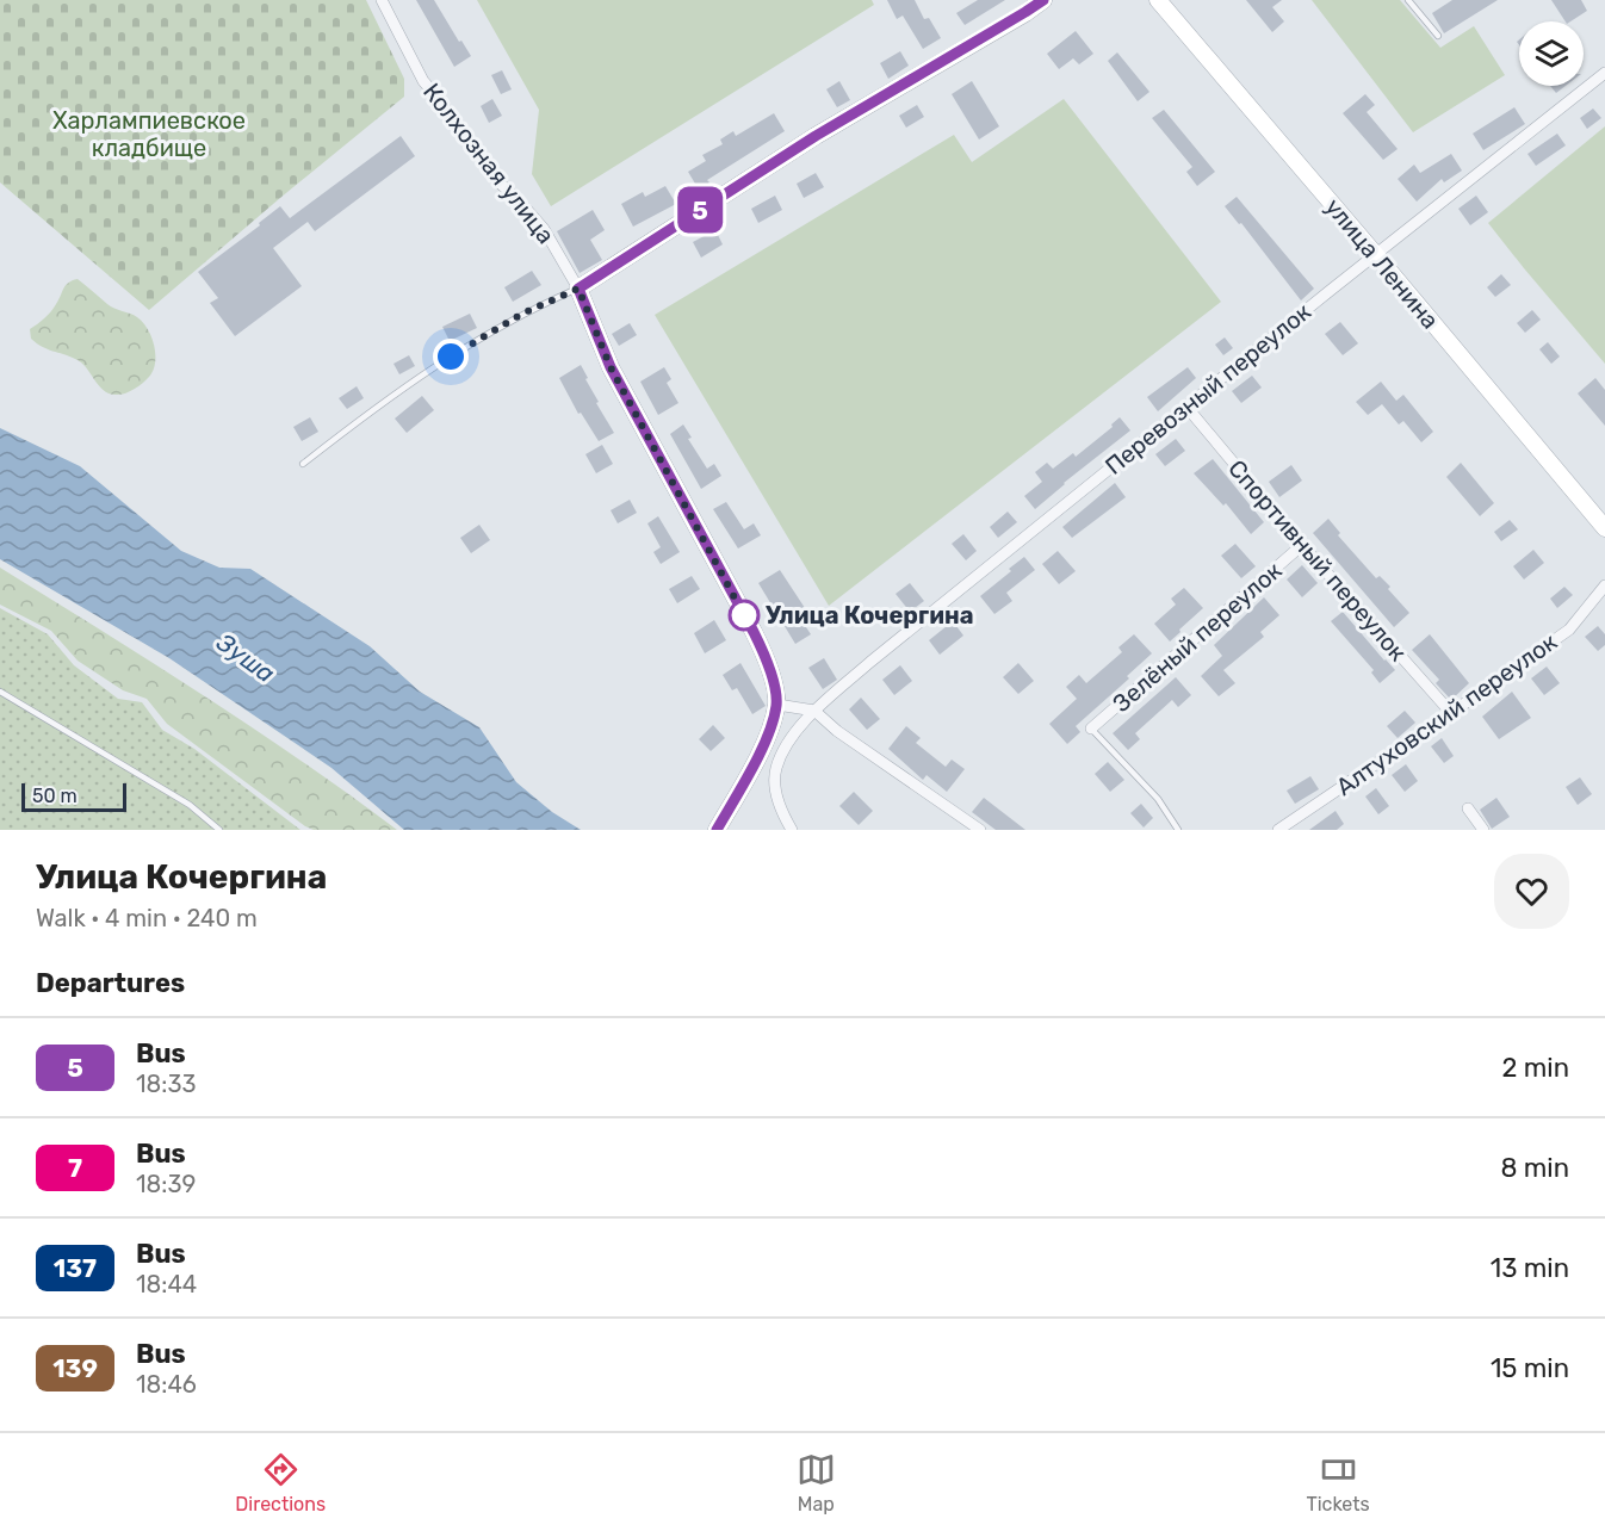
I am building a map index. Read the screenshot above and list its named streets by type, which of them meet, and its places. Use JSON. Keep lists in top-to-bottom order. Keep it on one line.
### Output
{"streets":{"main road":["улица Ленина"],"street":["Колхозная улица","Перевозный переулок","Спортивный переулок","Зелёный переулок","Алтуховский переулок"]},"crossings":[["улица Ленина","Перевозный переулок"],["Перевозный переулок","Спортивный переулок"],["Спортивный переулок","Зелёный переулок"],["Спортивный переулок","Алтуховский переулок"]],"water":["Зуша"],"parks":["Харлампиевское кладбище"],"places":["Улица Кочергина"],"lines":["bus line 5"],"scale_bar":"50 m","page":{"on_map":"5","scale":"50 m","heading":[["Улица Кочергина","Walk · 4 min · 240 m"],"Departures"],"list":[{"mark":"5","name":"Bus","note":"18:33","value":"2 min"},{"mark":"7","name":"Bus","note":"18:39","value":"8 min"},{"mark":"137","name":"Bus","note":"18:44","value":"13 min"},{"mark":"139","name":"Bus","note":"18:46","value":"15 min"}],"tabs":["Directions","Map","Tickets"]}}
